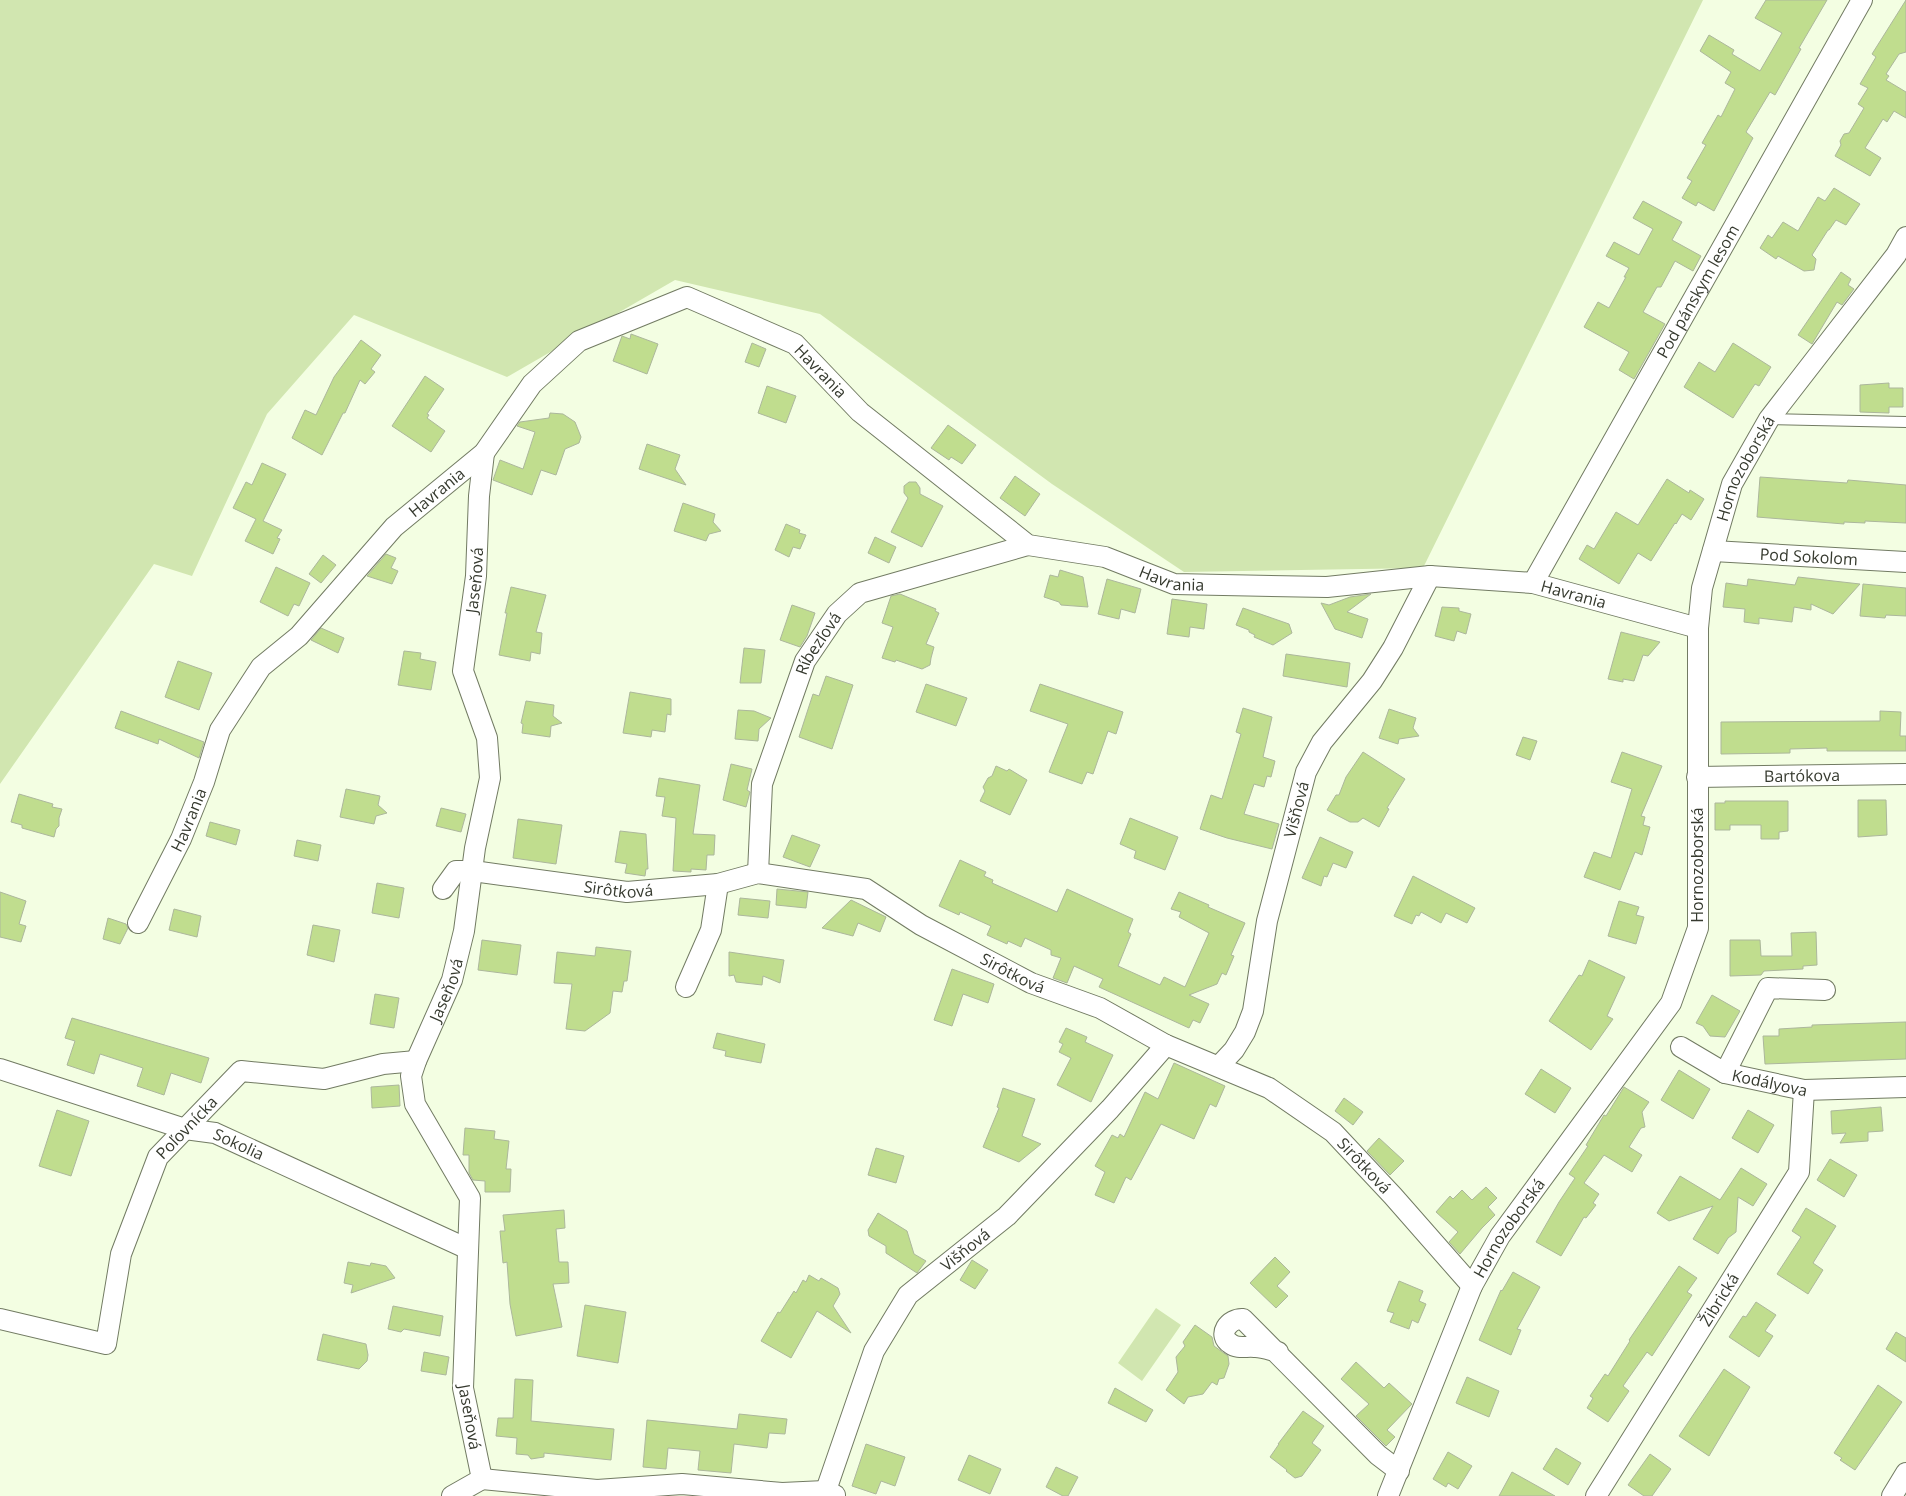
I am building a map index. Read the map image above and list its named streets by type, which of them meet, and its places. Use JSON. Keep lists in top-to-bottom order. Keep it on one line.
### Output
{"streets":{"street":["Pod pánskym lesom","Havrania","Hornozoborská","Pod Sokolom","Jaseňová","Ríbezľová","Bartókova","Višňová","Sirôtková","Kodályova","Poľovnícka","Sokolia","Žibrická"]},"crossings":[["Pod pánskym lesom","Havrania"],["Havrania","Hornozoborská"],["Havrania","Jaseňová"],["Havrania","Ríbezľová"],["Havrania","Višňová"],["Hornozoborská","Pod Sokolom"],["Hornozoborská","Bartókova"],["Hornozoborská","Sirôtková"],["Jaseňová","Sirôtková"],["Jaseňová","Poľovnícka"],["Jaseňová","Sokolia"],["Ríbezľová","Sirôtková"],["Višňová","Sirôtková"],["Kodályova","Žibrická"],["Poľovnícka","Sokolia"]]}
